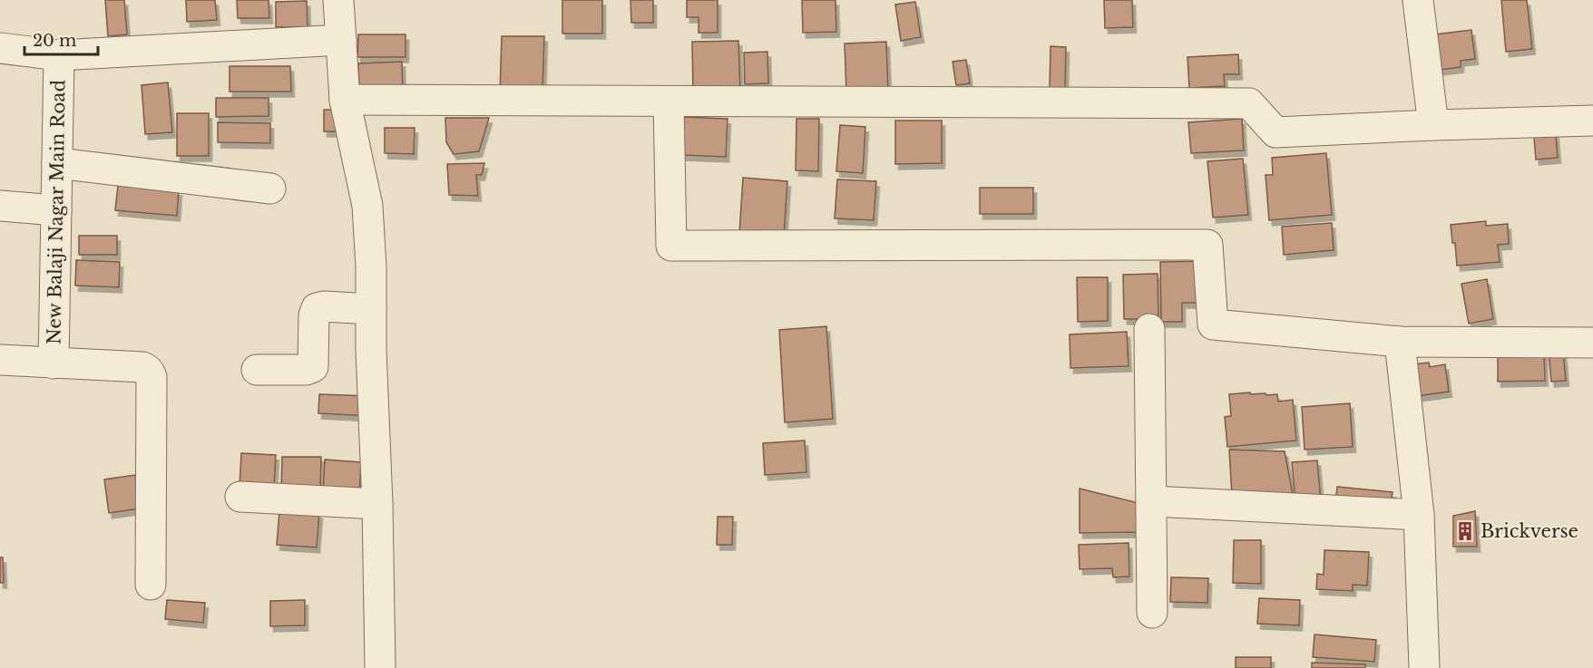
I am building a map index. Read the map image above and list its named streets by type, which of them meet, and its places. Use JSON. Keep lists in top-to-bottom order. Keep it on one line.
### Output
{"streets":{"street":["New Balaji Nagar Main Road"]},"places":{"building":["Brickverse"]},"scale_bar":"20 m"}
